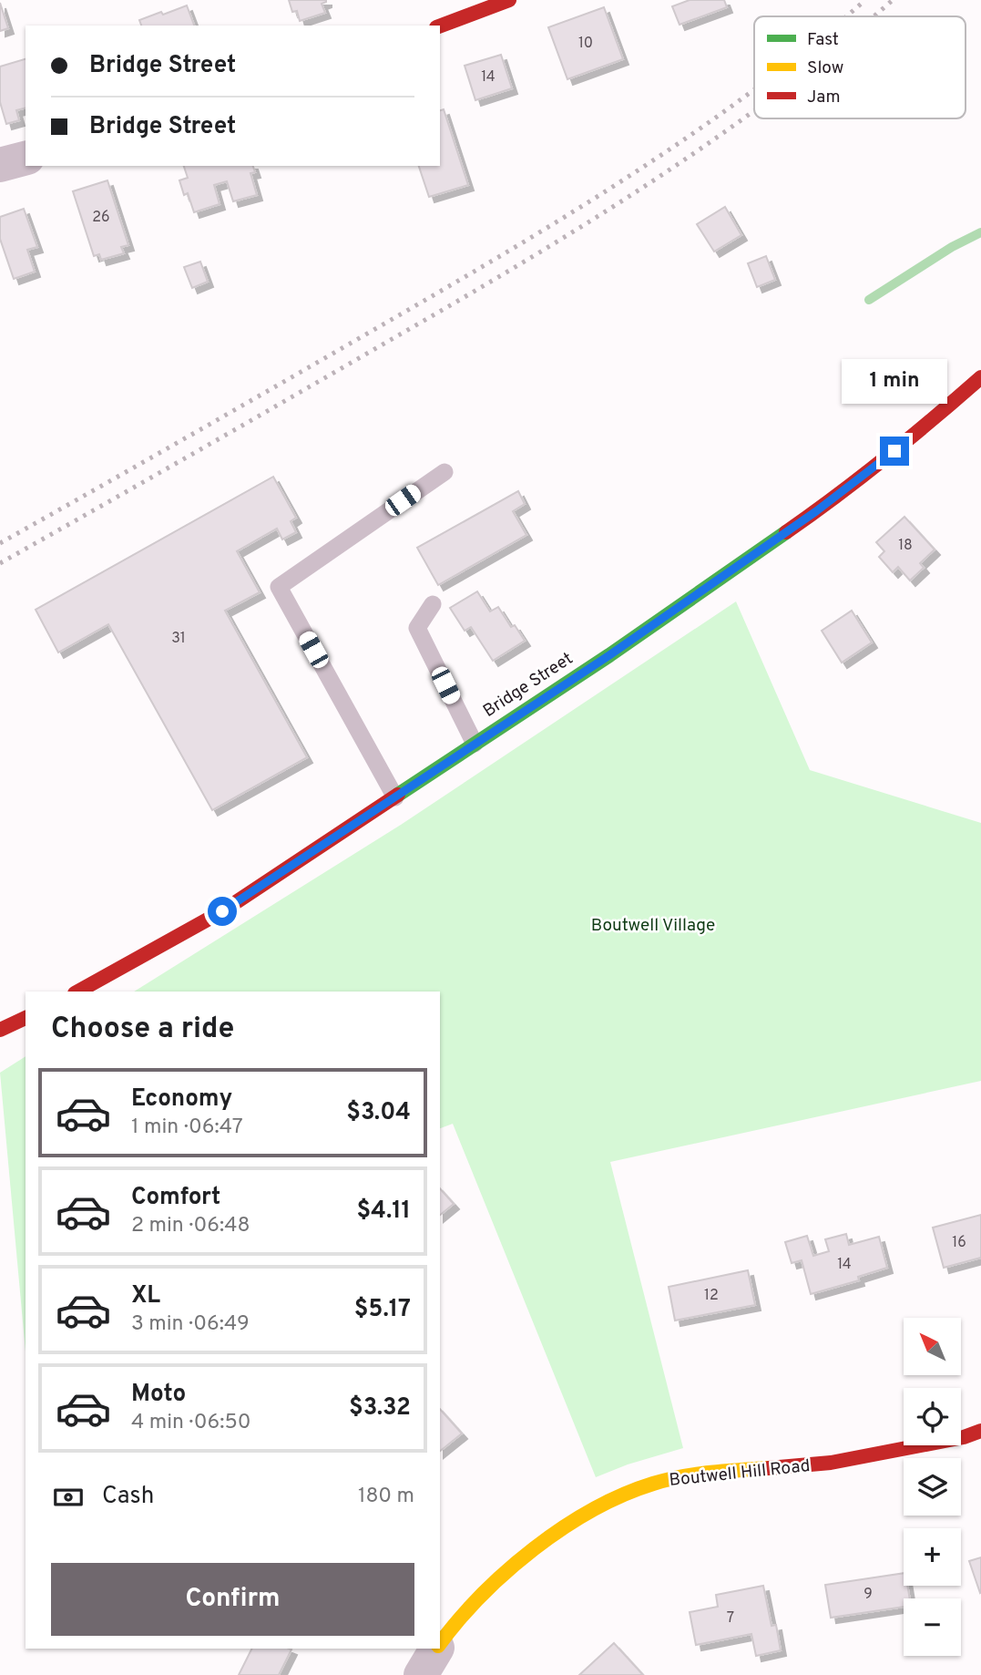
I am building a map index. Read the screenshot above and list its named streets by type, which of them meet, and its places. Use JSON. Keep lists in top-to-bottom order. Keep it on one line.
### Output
{"streets":{"main road":["Bridge Street","Boutwell Hill Road"]},"parks":["Boutwell Village"],"house_numbers":["10","14","26","18","31","16","14","12","9","7"],"legend":["Fast","Slow","Jam"],"north":"top left","page":{"banner":["Bridge Street","Bridge Street"],"bubble":"1 min","heading":"Choose a ride","list":[{"name":"Economy","note":"1 min · 06:47","value":"$3.04"},{"name":"Comfort","note":"2 min · 06:48","value":"$4.11"},{"name":"XL","note":"3 min · 06:49","value":"$5.17"},{"name":"Moto","note":"4 min · 06:50","value":"$3.32"}],"map_buttons":["+","−"],"pay":["Cash","180 m"],"buttons":"Confirm"}}
